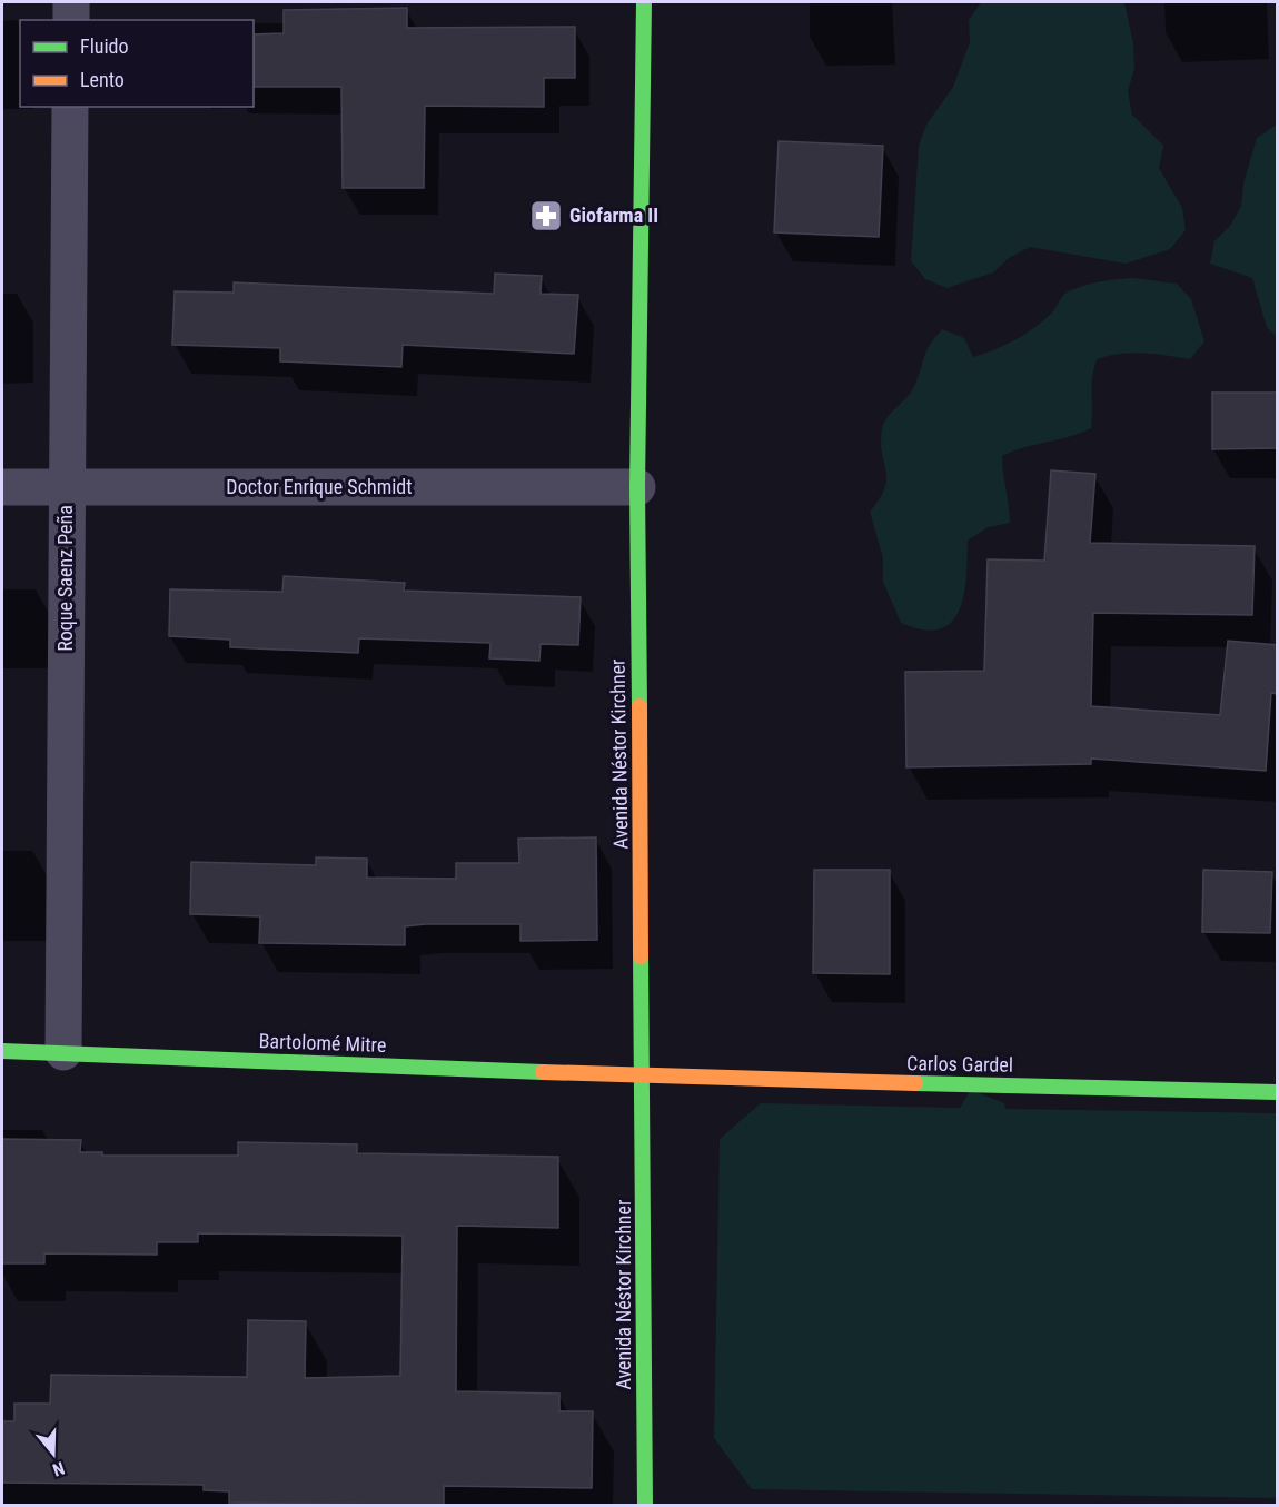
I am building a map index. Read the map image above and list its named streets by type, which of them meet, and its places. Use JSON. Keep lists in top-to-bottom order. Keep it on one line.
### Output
{"streets":{"main road":["Avenida Néstor Kirchner","Bartolomé Mitre","Carlos Gardel"],"street":["Doctor Enrique Schmidt","Roque Saenz Peña"]},"crossings":[["Doctor Enrique Schmidt","Roque Saenz Peña"],["Doctor Enrique Schmidt","Avenida Néstor Kirchner"],["Roque Saenz Peña","Bartolomé Mitre"],["Avenida Néstor Kirchner","Bartolomé Mitre"],["Avenida Néstor Kirchner","Carlos Gardel"],["Bartolomé Mitre","Carlos Gardel"]],"places":{"pharmacy":["Giofarma II"]},"legend":["Fluido","Lento"],"north":"bottom"}
